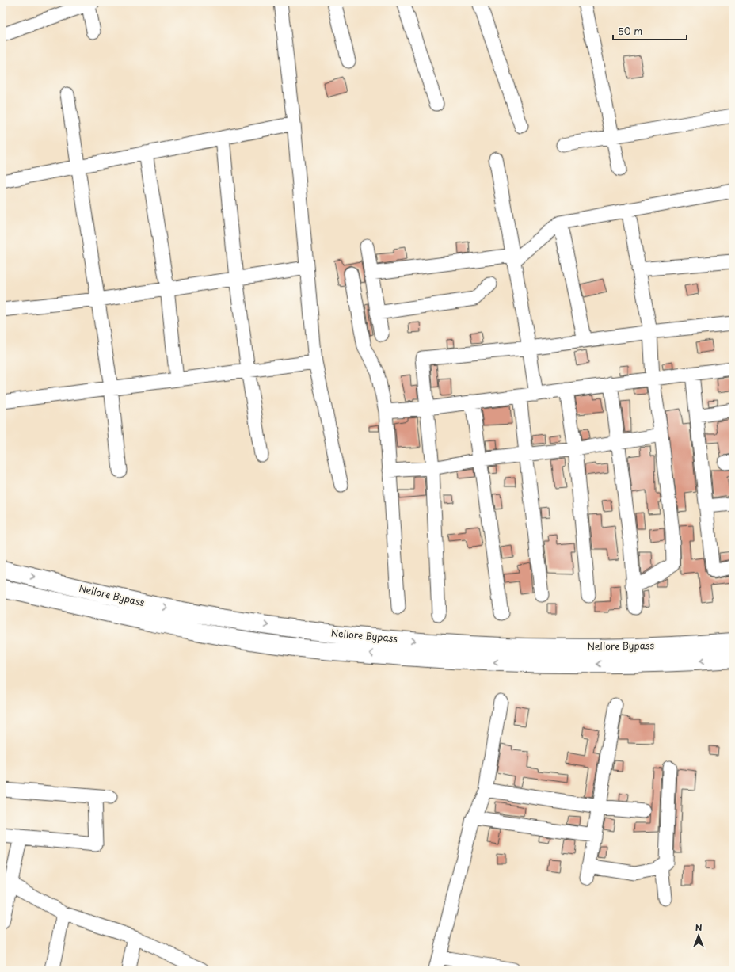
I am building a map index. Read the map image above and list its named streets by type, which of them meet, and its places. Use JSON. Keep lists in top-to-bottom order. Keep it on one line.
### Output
{"streets":{"highway":["Nellore Bypass"]},"scale_bar":"50 m","north":"top"}
